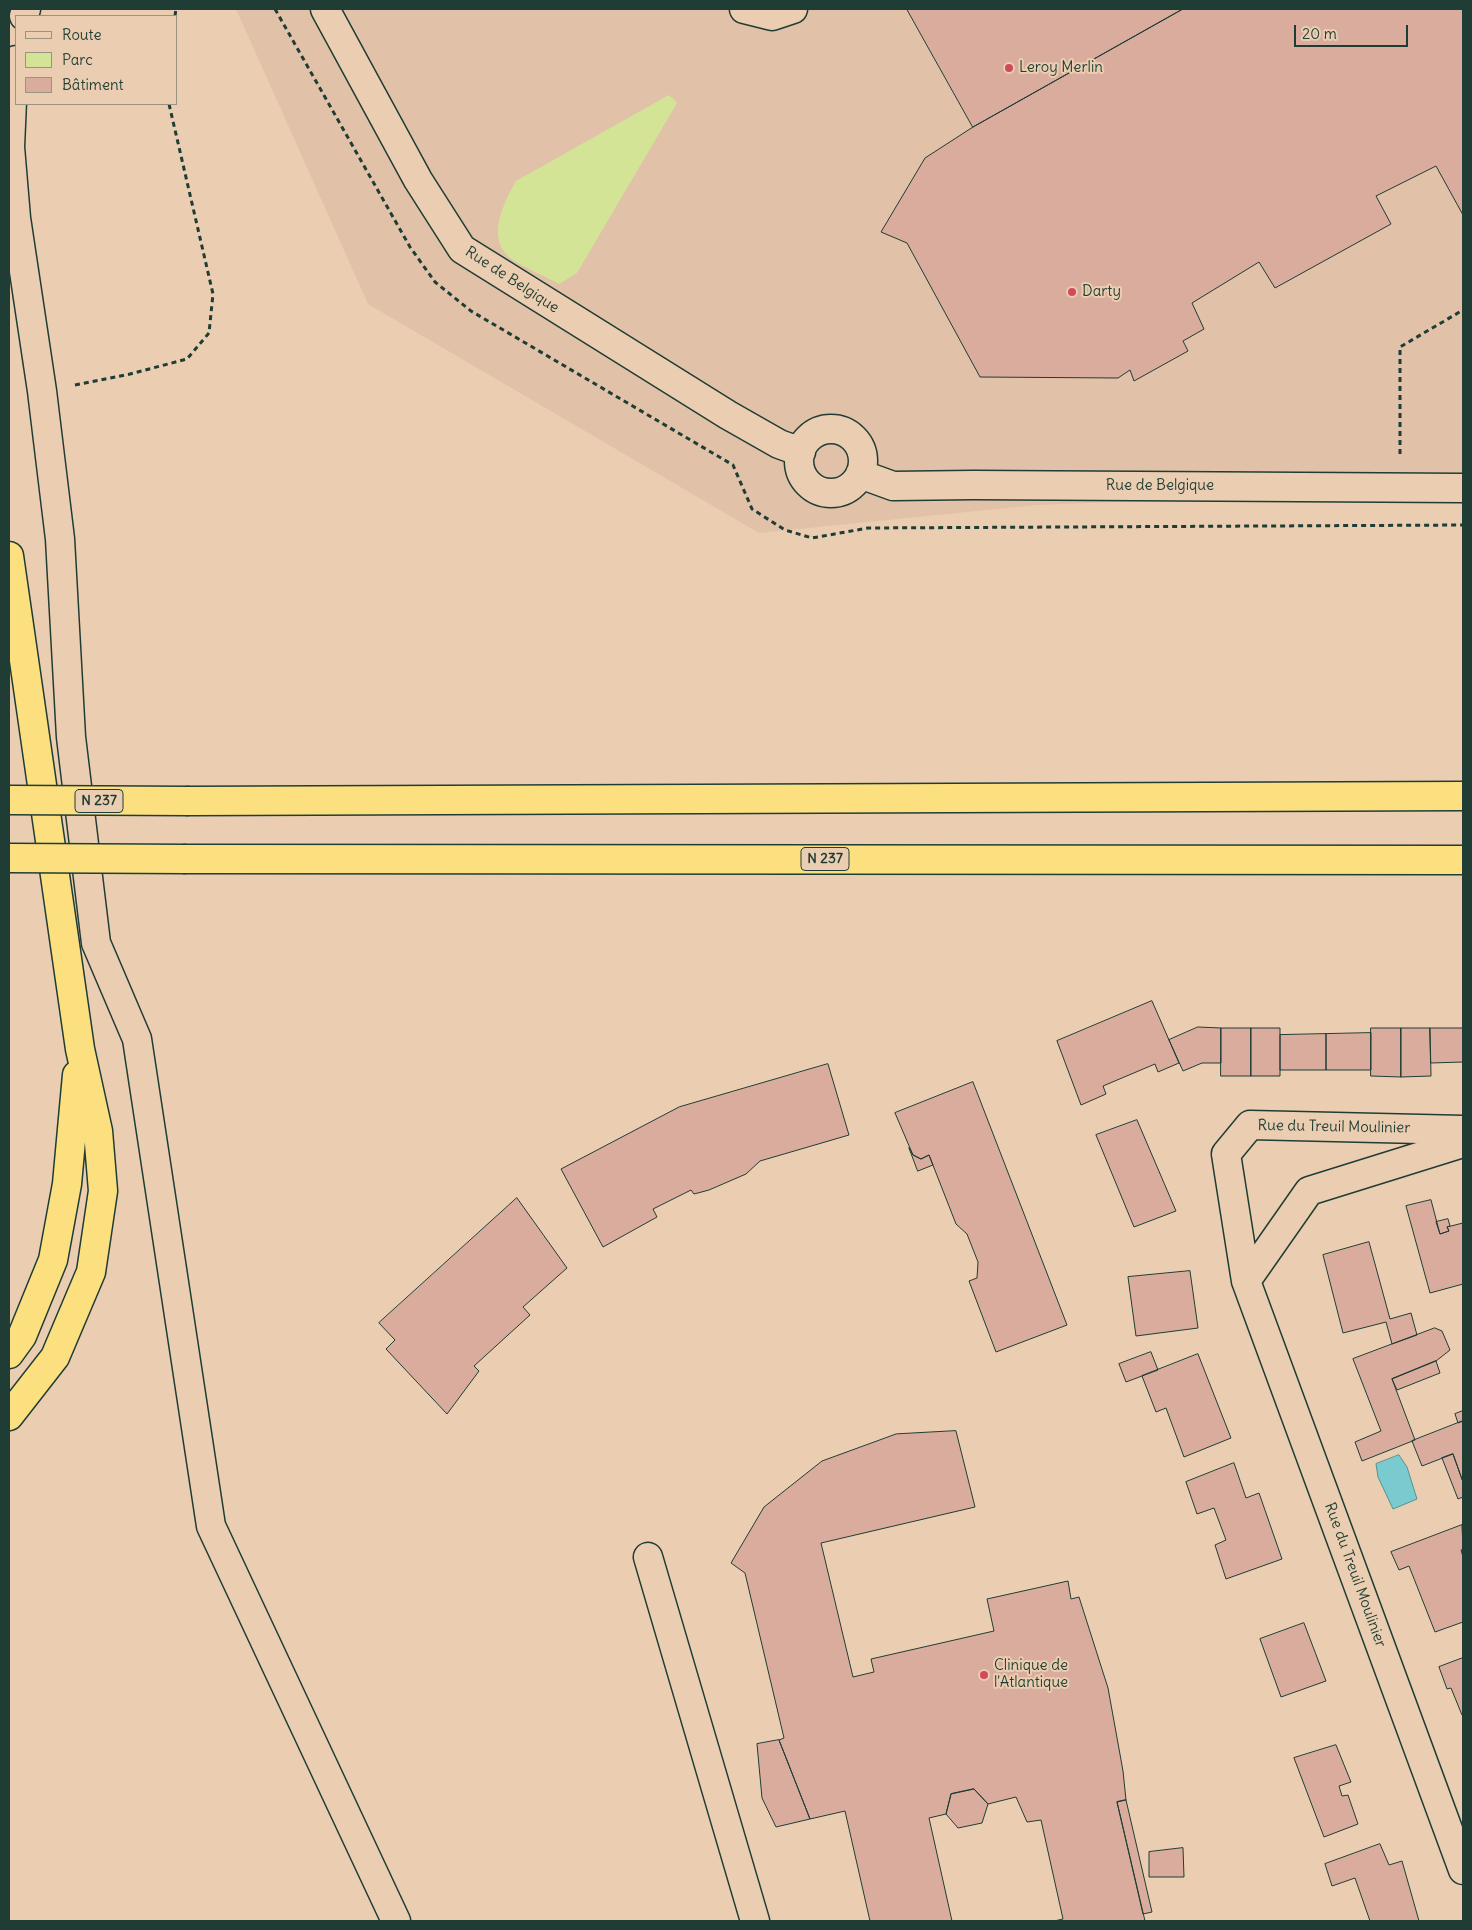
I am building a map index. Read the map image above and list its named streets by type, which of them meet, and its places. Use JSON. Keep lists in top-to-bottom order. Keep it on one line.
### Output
{"streets":{"highway":["N 237"],"street":["Rue de Belgique","Rue du Treuil Moulinier"]},"places":["Leroy Merlin","Darty","Clinique de l'Atlantique"],"legend":["Route","Parc","Bâtiment"],"scale_bar":"20 m"}
